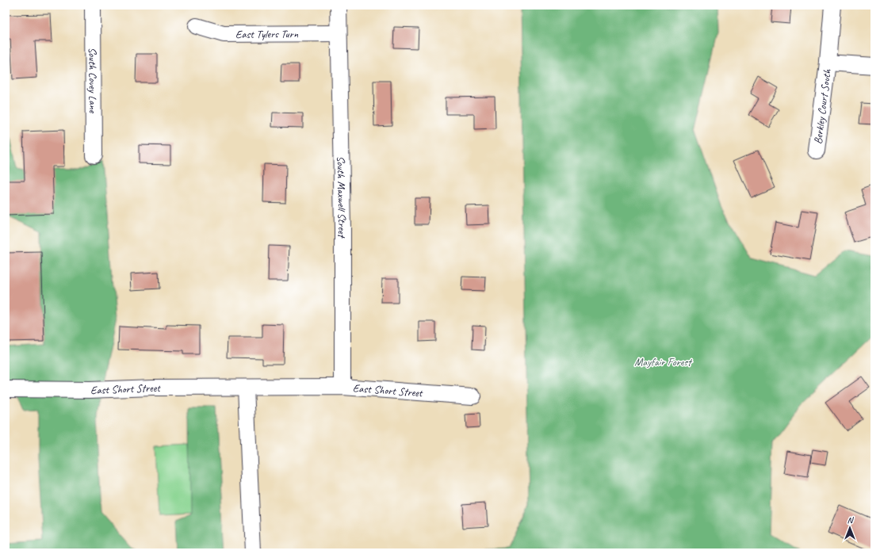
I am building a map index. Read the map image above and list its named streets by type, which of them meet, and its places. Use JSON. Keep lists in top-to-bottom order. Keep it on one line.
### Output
{"streets":{"street":["East Tylers Turn","South Covey Lane","Berkley Court South","South Maxwell Street","East Short Street"]},"crossings":[["East Tylers Turn","South Maxwell Street"],["South Maxwell Street","East Short Street"]],"parks":["Mayfair Forest"],"north":"top"}
